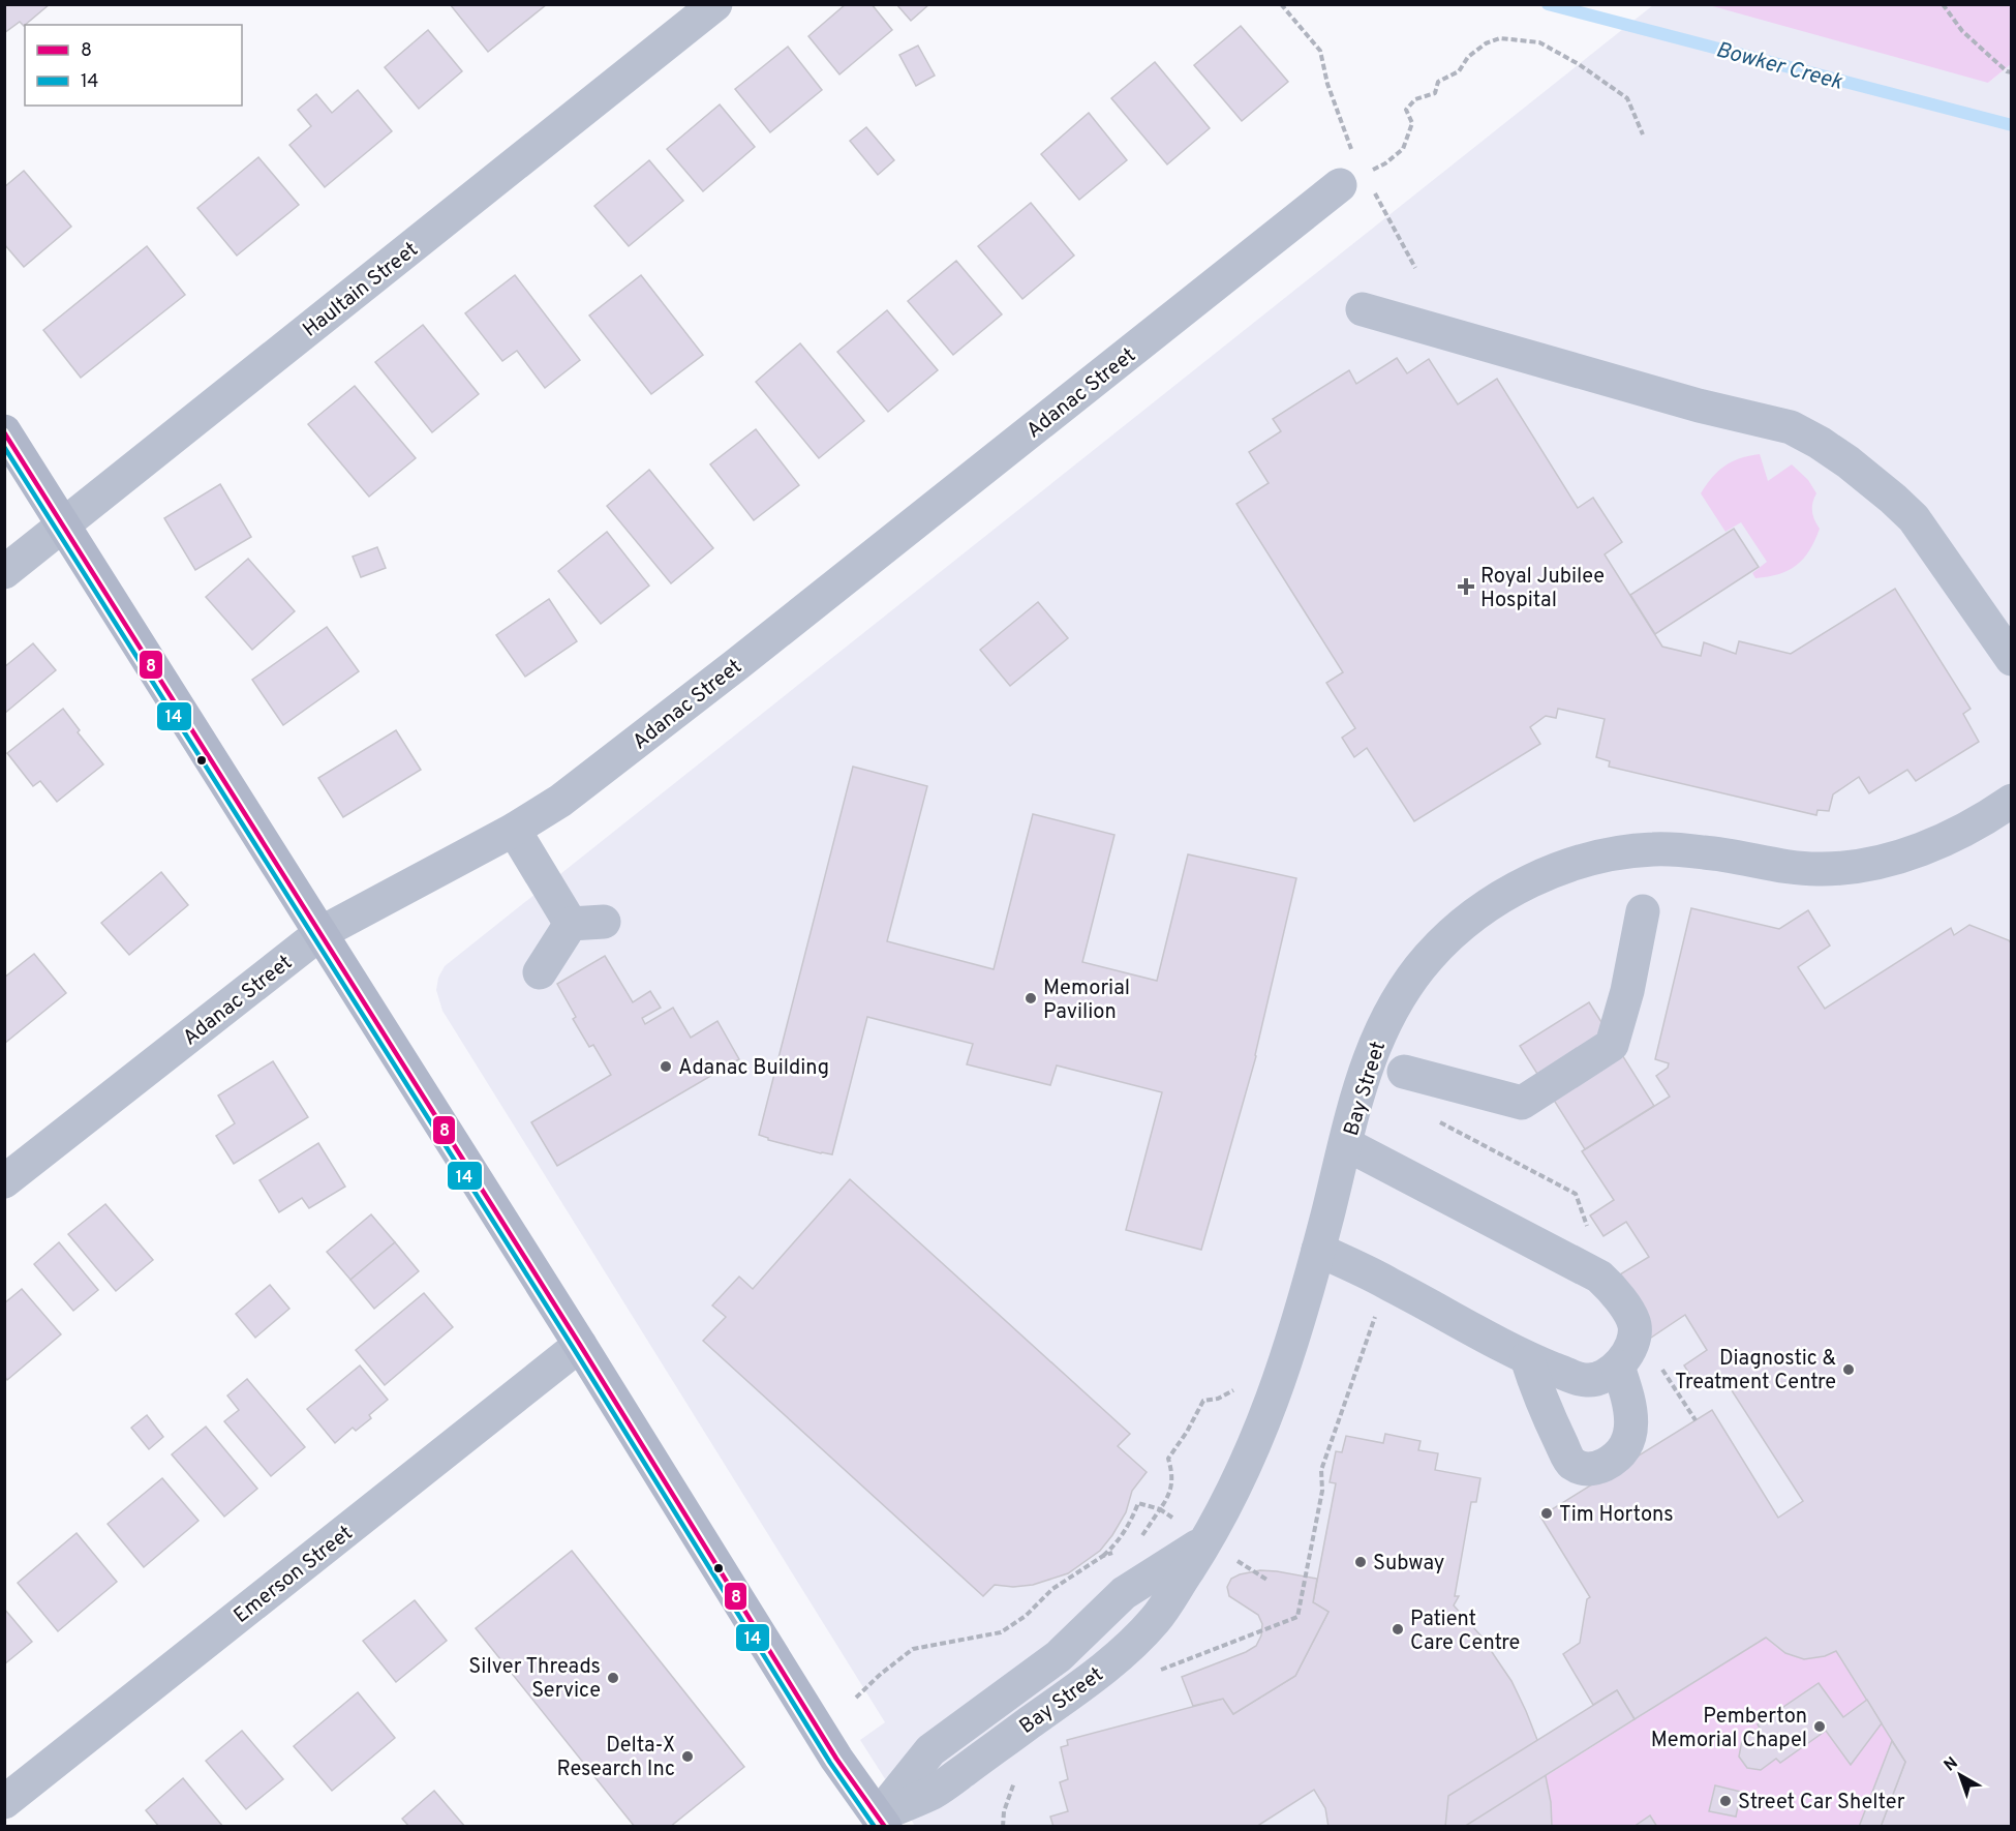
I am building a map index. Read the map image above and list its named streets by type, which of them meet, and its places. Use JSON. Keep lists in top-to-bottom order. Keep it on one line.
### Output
{"streets":{"street":["Haultain Street","Adanac Street","Bay Street","Emerson Street"]},"water":["Bowker Creek"],"places":{"health":["Royal Jubilee Hospital"],"other":["Memorial Pavilion","Adanac Building","Diagnostic & Treatment Centre","Tim Hortons","Subway","Patient Care Centre","Silver Threads Service","Pemberton Memorial Chapel","Delta-X Research Inc","Street Car Shelter"]},"lines":["transit line 8","transit line 14"],"legend":["8","14"],"north":"top left"}
